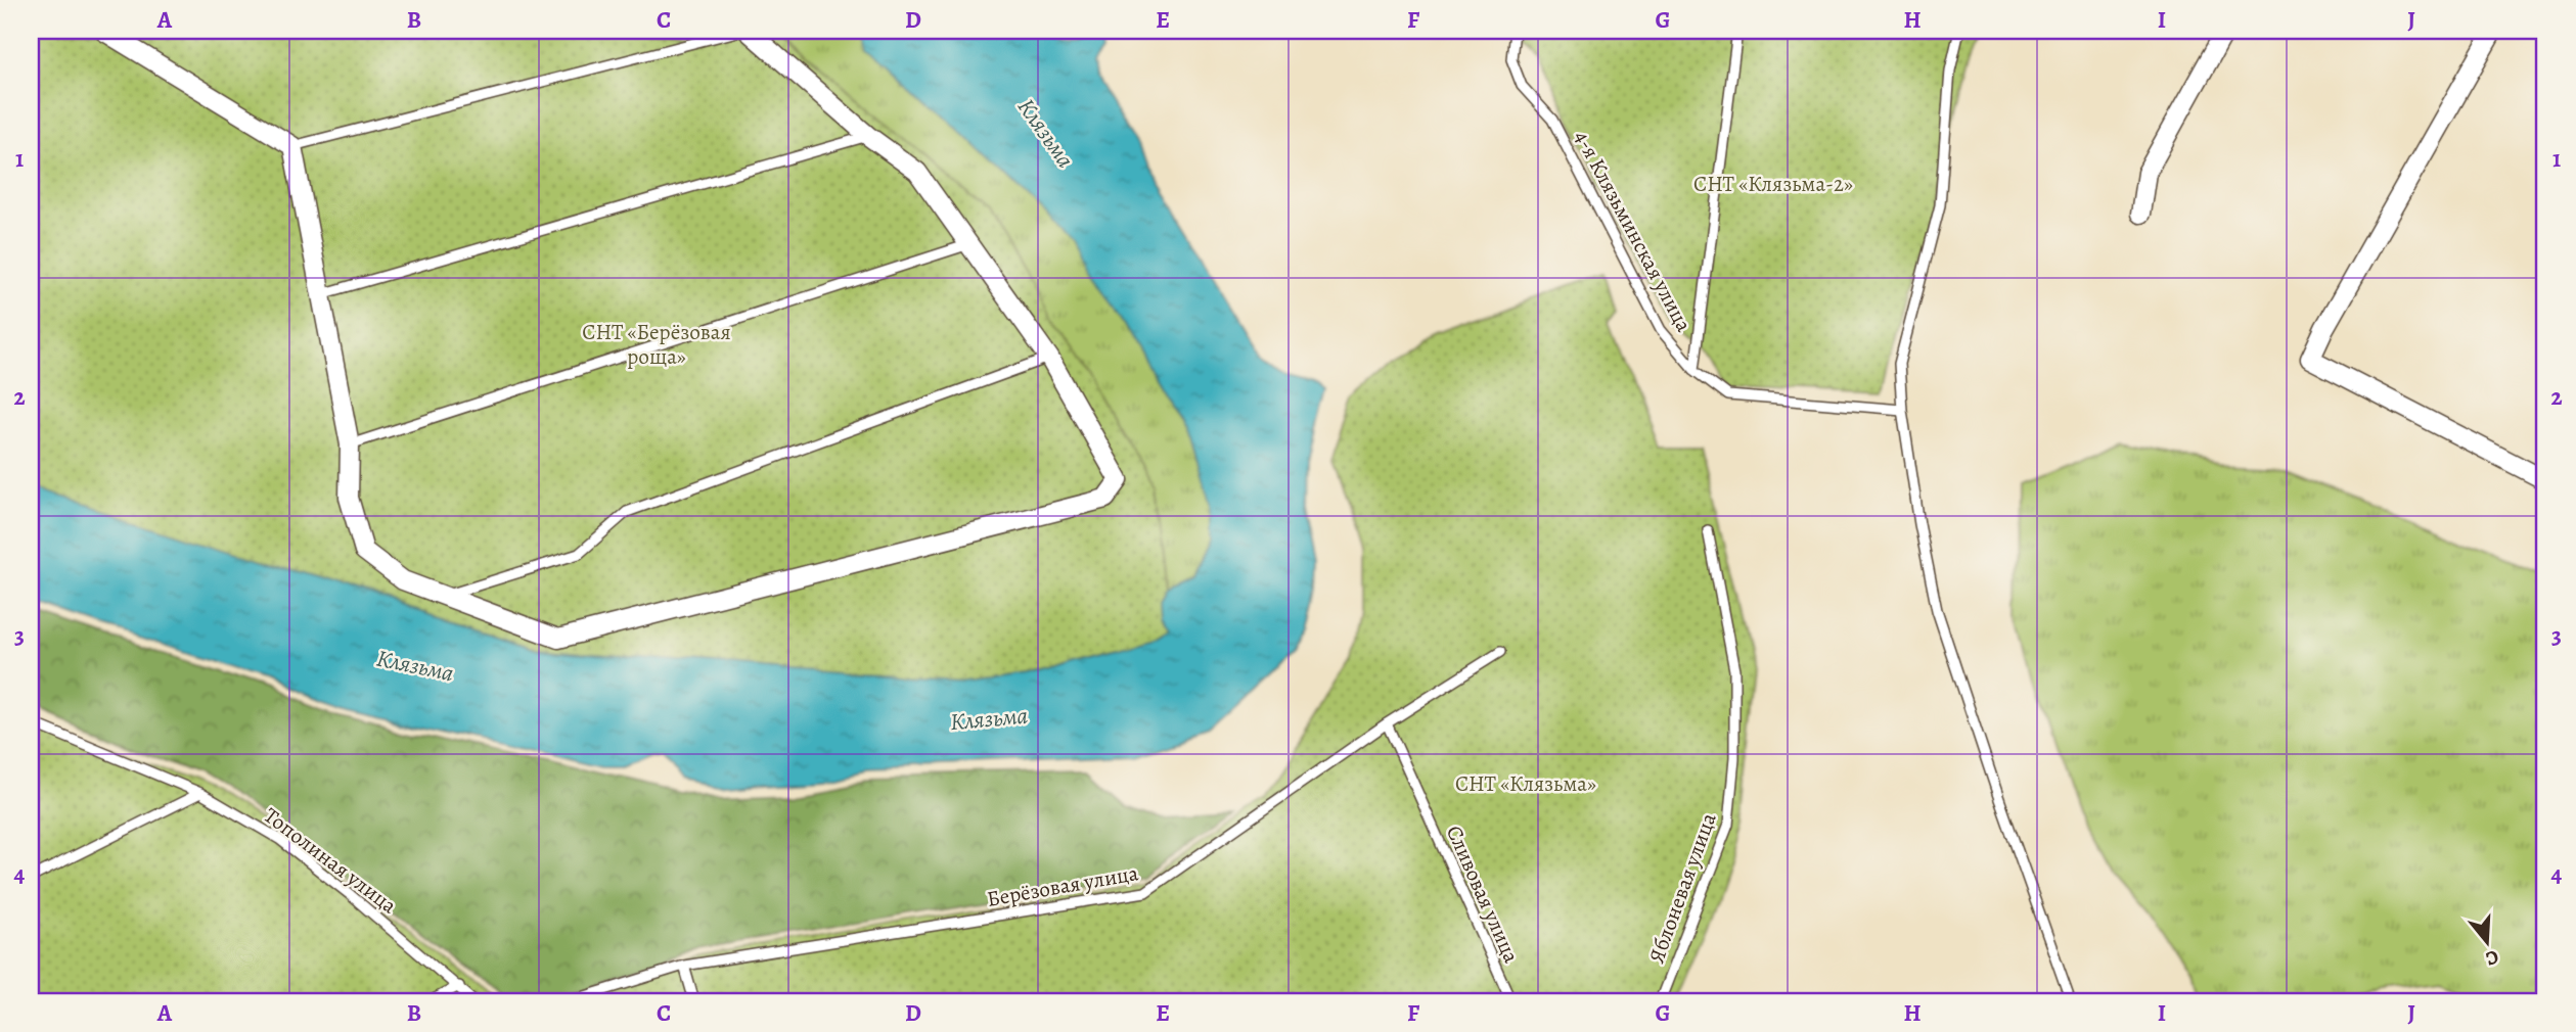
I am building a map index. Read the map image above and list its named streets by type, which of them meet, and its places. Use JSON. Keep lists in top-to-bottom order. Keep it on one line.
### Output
{"streets":{"lane":["4-я Клязьминская улица","Тополиная улица","Берёзовая улица","Яблоневая улица","Сливовая улица"]},"crossings":[["Берёзовая улица","Сливовая улица"]],"water":["Клязьма"],"parks":["СНТ «Клязьма-2»","СНТ «Берёзовая роща»","СНТ «Клязьма»"],"north":"bottom","grid":{"columns":["A","B","C","D","E","F","G","H","I","J"],"rows":["1","2","3","4"]}}
